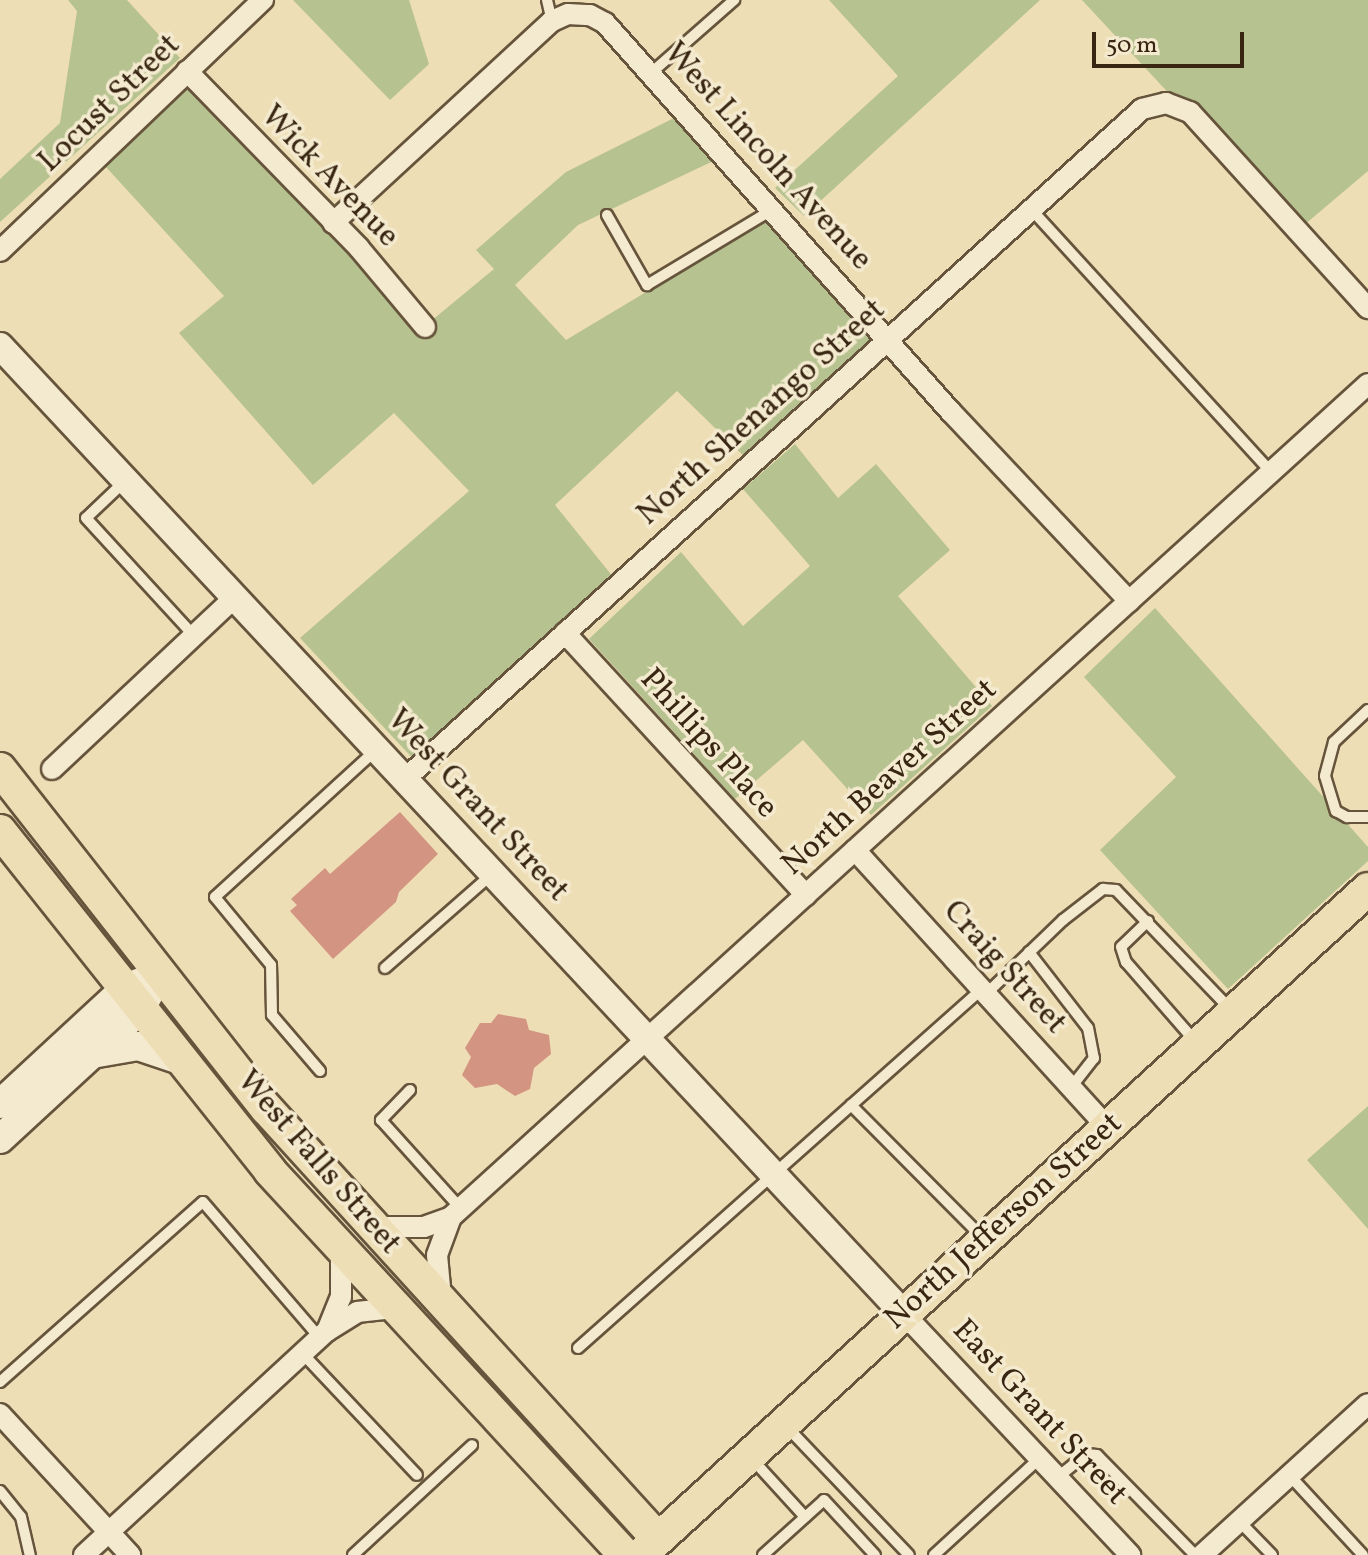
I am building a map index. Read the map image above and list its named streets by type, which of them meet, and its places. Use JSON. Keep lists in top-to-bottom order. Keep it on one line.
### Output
{"streets":{"main road":["West Falls Street","North Jefferson Street"],"street":["Locust Street","West Lincoln Avenue","Wick Avenue","North Shenango Street","Phillips Place","North Beaver Street","West Grant Street","Craig Street","East Grant Street"]},"crossings":[["Locust Street","Wick Avenue"],["West Lincoln Avenue","North Shenango Street"],["West Lincoln Avenue","North Beaver Street"],["North Shenango Street","Phillips Place"],["North Shenango Street","West Grant Street"],["Phillips Place","North Beaver Street"],["North Beaver Street","West Grant Street"],["North Beaver Street","Craig Street"],["North Beaver Street","West Falls Street"],["West Grant Street","North Jefferson Street"],["West Grant Street","East Grant Street"],["Craig Street","North Jefferson Street"],["West Falls Street","North Jefferson Street"],["North Jefferson Street","East Grant Street"]],"scale_bar":"50 m"}
